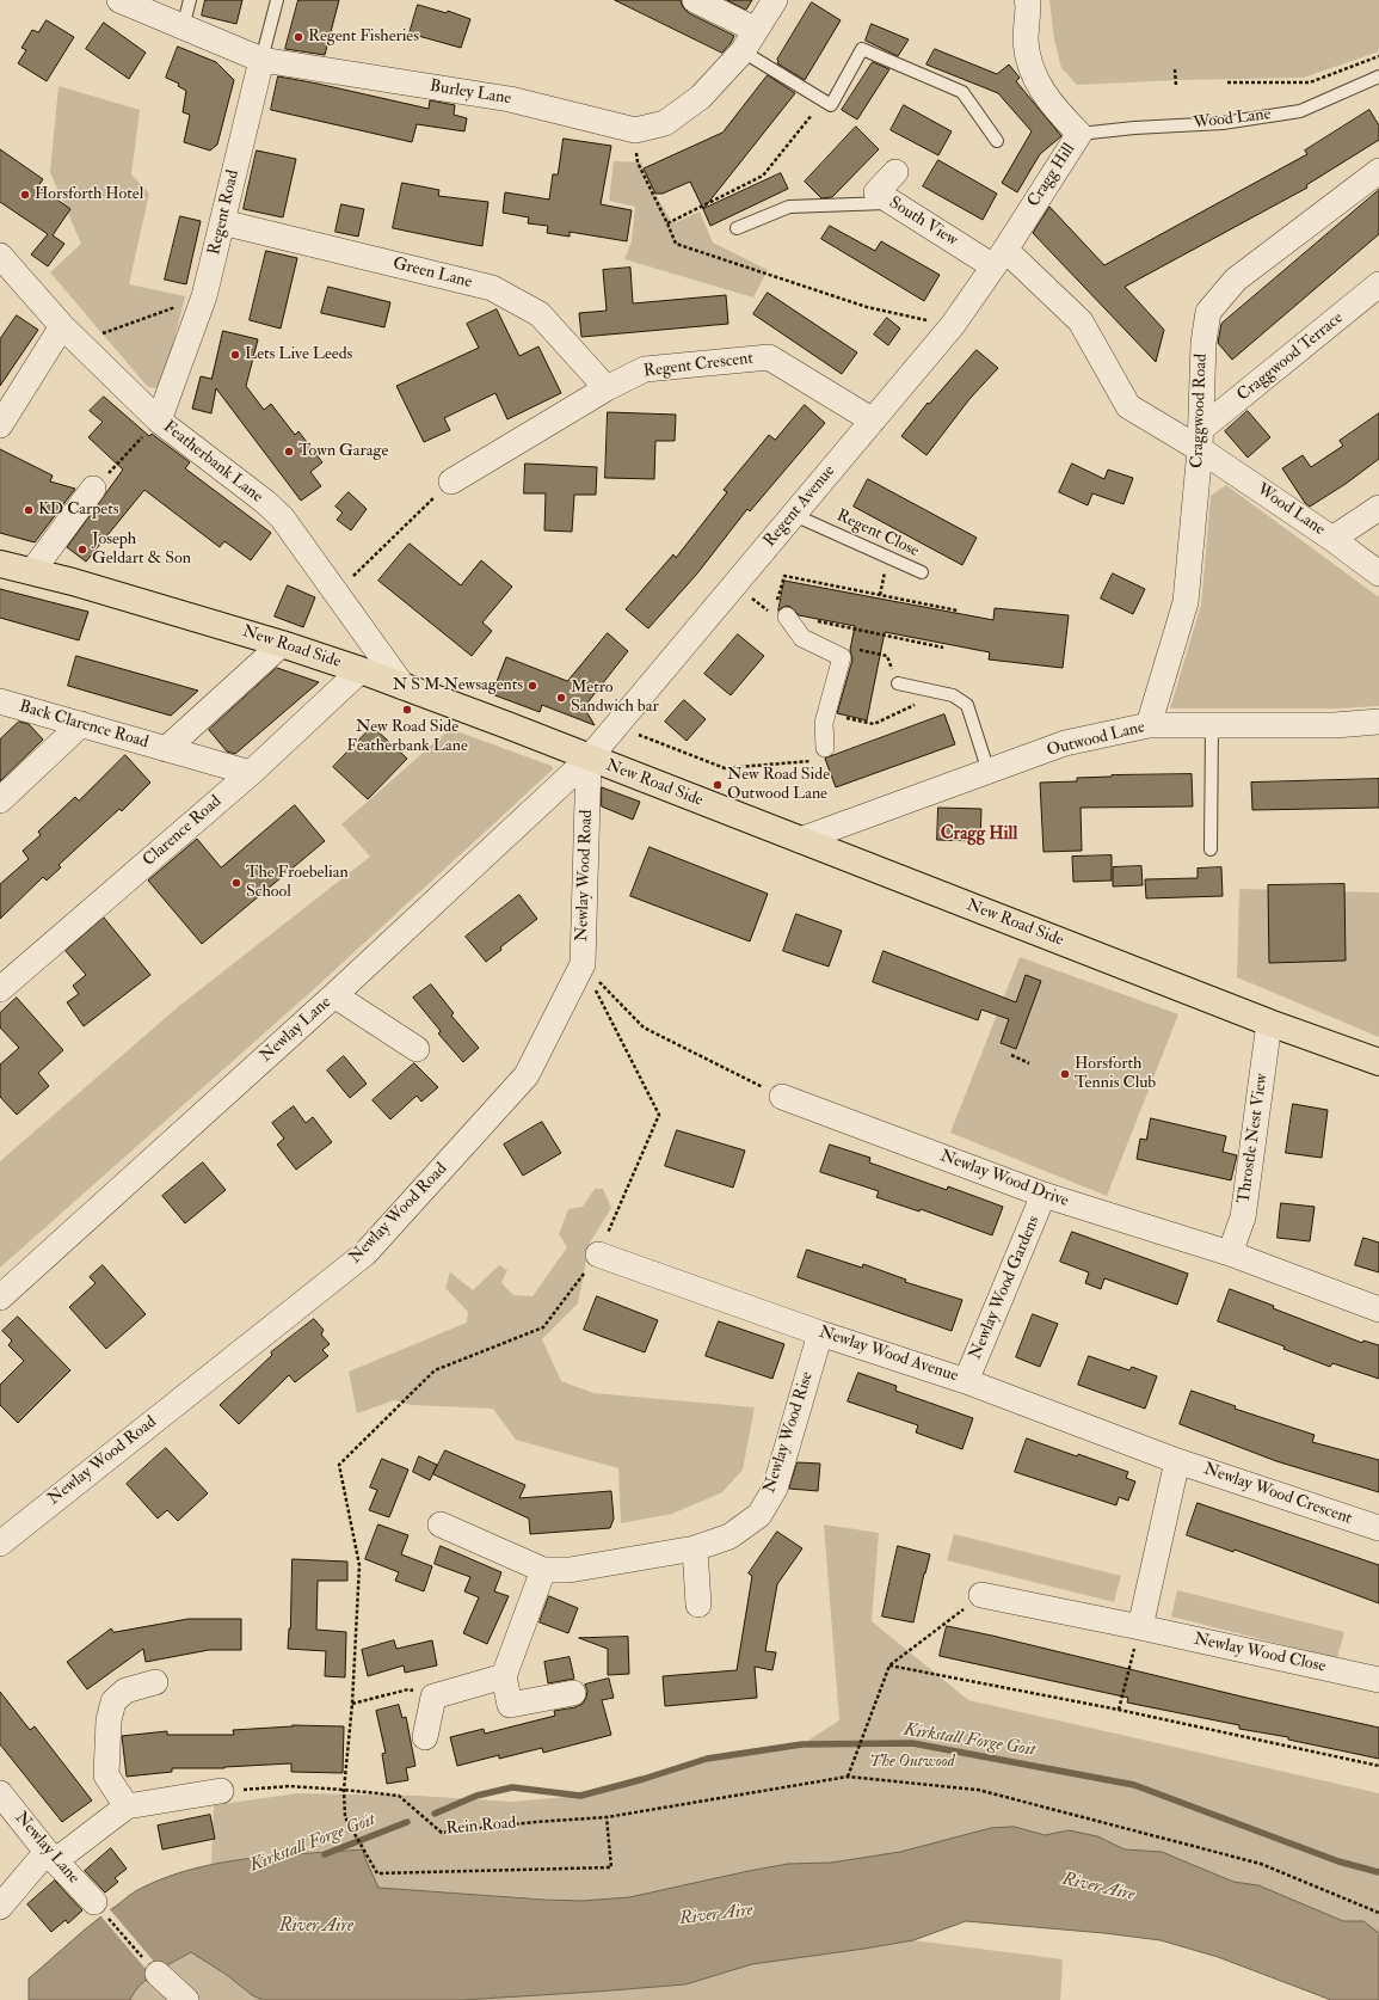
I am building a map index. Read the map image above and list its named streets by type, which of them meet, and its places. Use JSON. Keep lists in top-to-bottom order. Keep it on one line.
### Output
{"streets":{"main road":["New Road Side"],"street":["Burley Lane","Wood Lane","Cragg Hill","Regent Road","South View","Green Lane","Craggwood Terrace","Regent Crescent","Craggwood Road","Featherbank Lane","Regent Avenue","Back Clarence Road","Outwood Lane","Clarence Road","Newlay Wood Road","Newlay Lane","Throstle Nest View","Newlay Wood Drive","Newlay Wood Gardens","Newlay Wood Avenue","Newlay Wood Rise","Newlay Wood Crescent","Newlay Wood Close"],"lane":["Regent Close"],"path":["Rein Road"]},"crossings":[["Burley Lane","Regent Road"],["Wood Lane","Cragg Hill"],["Wood Lane","South View"],["Wood Lane","Craggwood Terrace"],["Wood Lane","Craggwood Road"],["Cragg Hill","South View"],["Cragg Hill","Regent Avenue"],["Regent Road","Green Lane"],["Regent Road","Featherbank Lane"],["South View","Craggwood Terrace"],["South View","Craggwood Road"],["South View","Regent Avenue"],["Green Lane","Regent Crescent"],["Craggwood Terrace","Craggwood Road"],["Regent Crescent","Regent Avenue"],["Craggwood Road","Outwood Lane"],["Featherbank Lane","New Road Side"],["Regent Avenue","Regent Close"],["Regent Avenue","New Road Side"],["Regent Avenue","Newlay Wood Road"],["Regent Avenue","Newlay Lane"],["New Road Side","Back Clarence Road"],["New Road Side","Outwood Lane"],["New Road Side","Clarence Road"],["New Road Side","Newlay Wood Road"],["New Road Side","Newlay Lane"],["New Road Side","Throstle Nest View"],["Back Clarence Road","Clarence Road"],["Newlay Wood Road","Newlay Lane"],["Throstle Nest View","Newlay Wood Drive"],["Newlay Wood Drive","Newlay Wood Gardens"],["Newlay Wood Gardens","Newlay Wood Avenue"],["Newlay Wood Avenue","Newlay Wood Rise"],["Newlay Wood Avenue","Newlay Wood Crescent"]],"districts":["Cragg Hill"],"water":["Kirkstall Forge Goit","River Aire"],"parks":["The Outwood"],"places":["Regent Fisheries","Horsforth Hotel","Lets Live Leeds","Town Garage","KD Carpets","Joseph Geldart & Son","N S M Newsagents","Metro Sandwich bar","New Road Side Featherbank Lane","New Road Side Outwood Lane","The Froebelian School","Horsforth Tennis Club"]}
